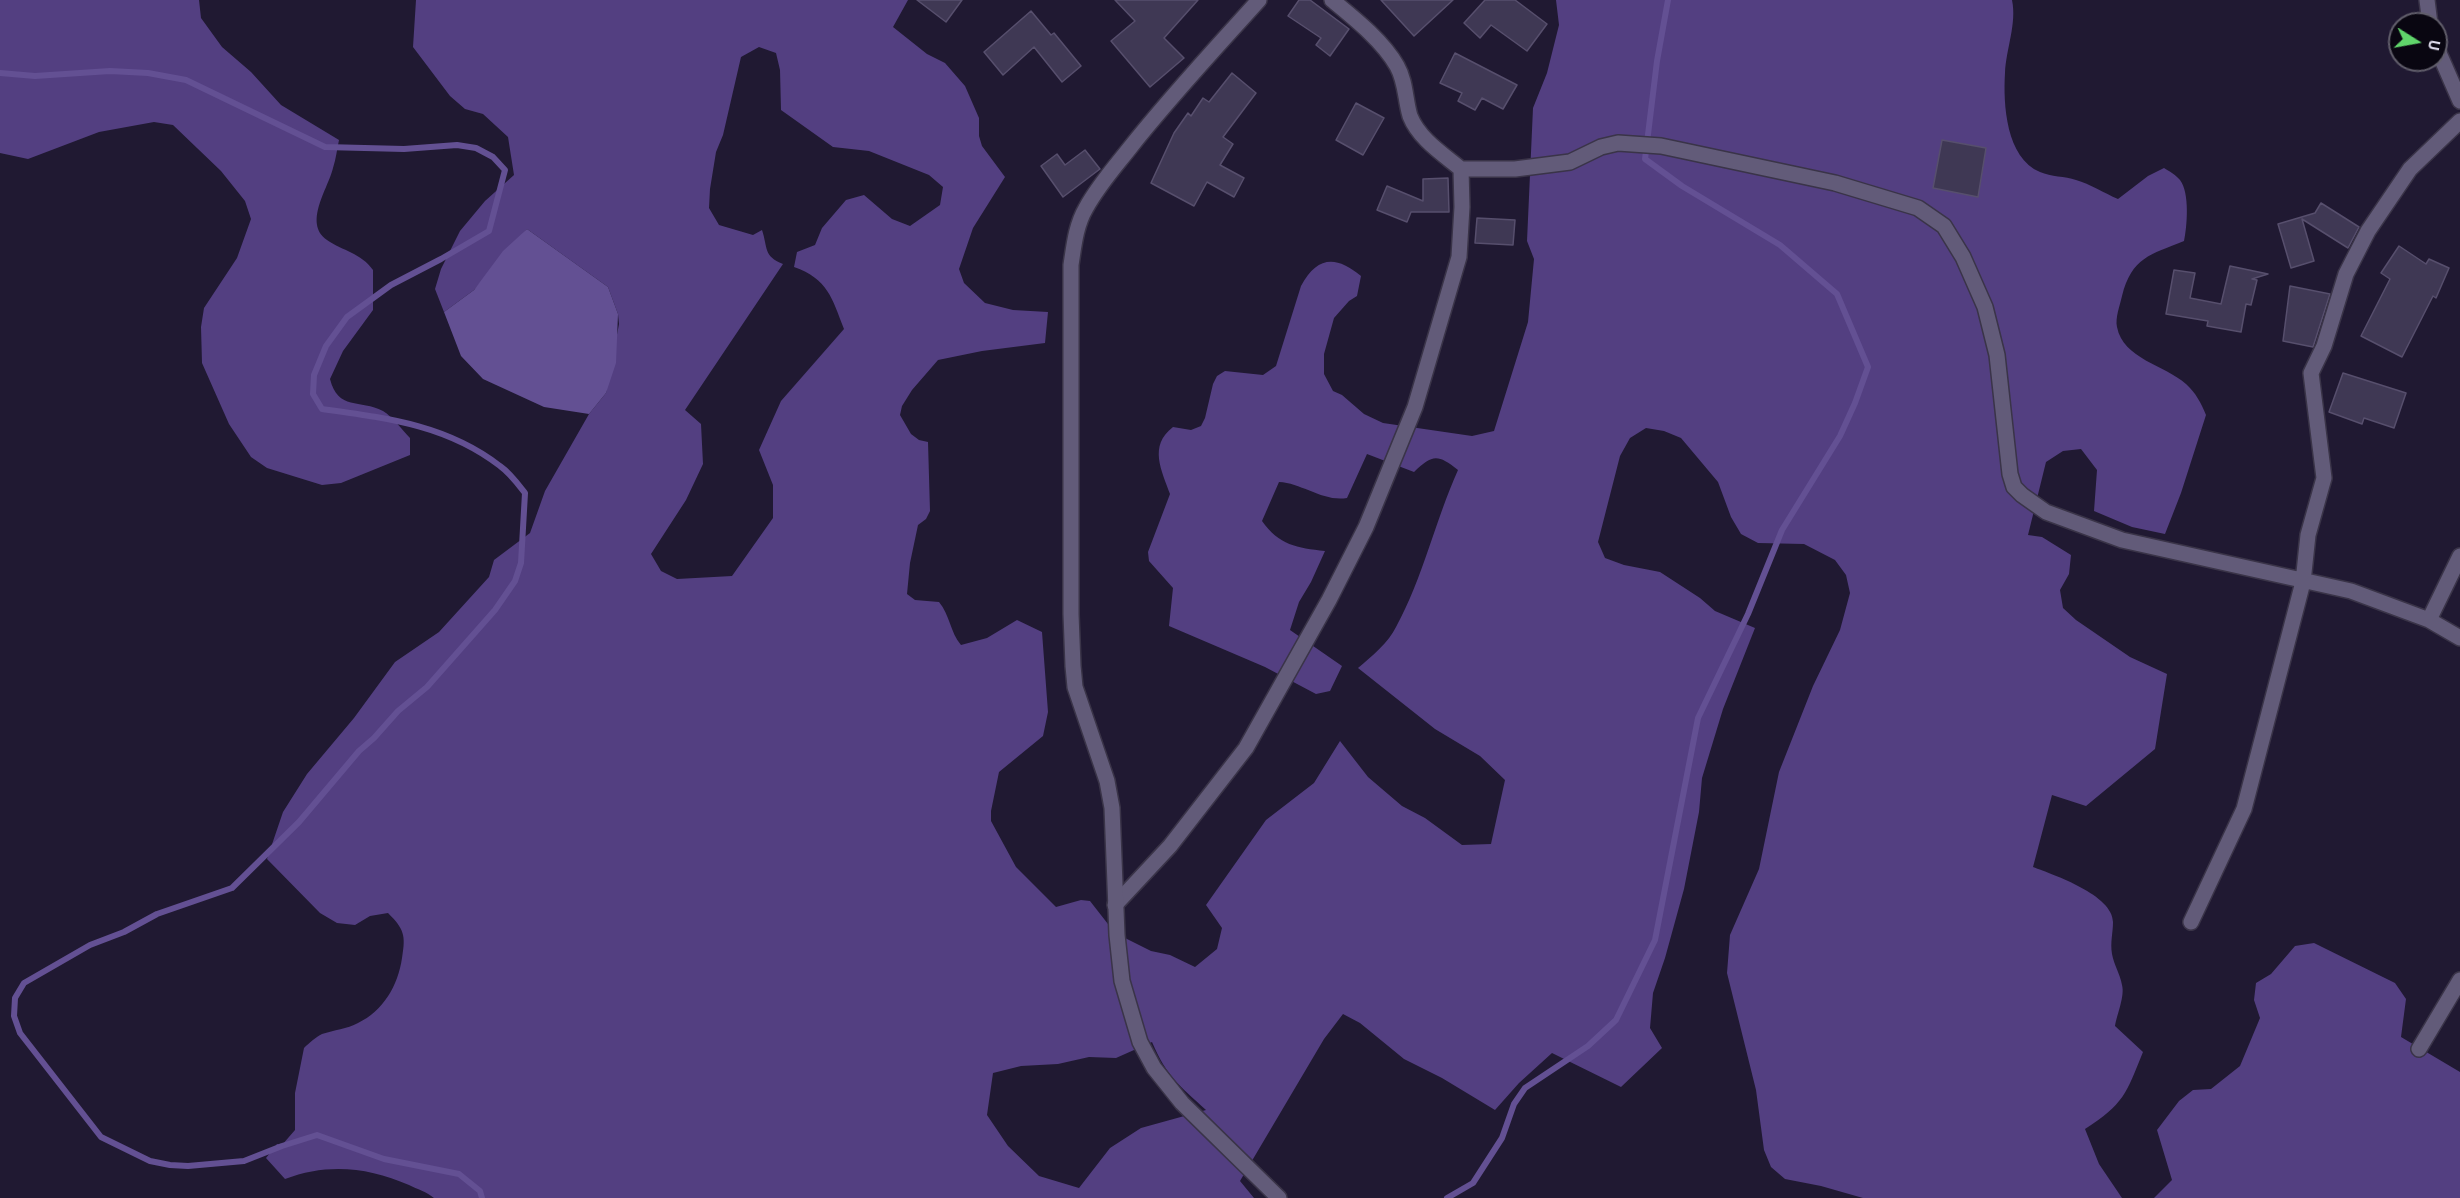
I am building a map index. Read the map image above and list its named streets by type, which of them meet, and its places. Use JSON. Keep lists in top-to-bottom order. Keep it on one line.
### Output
{"north":"right"}
